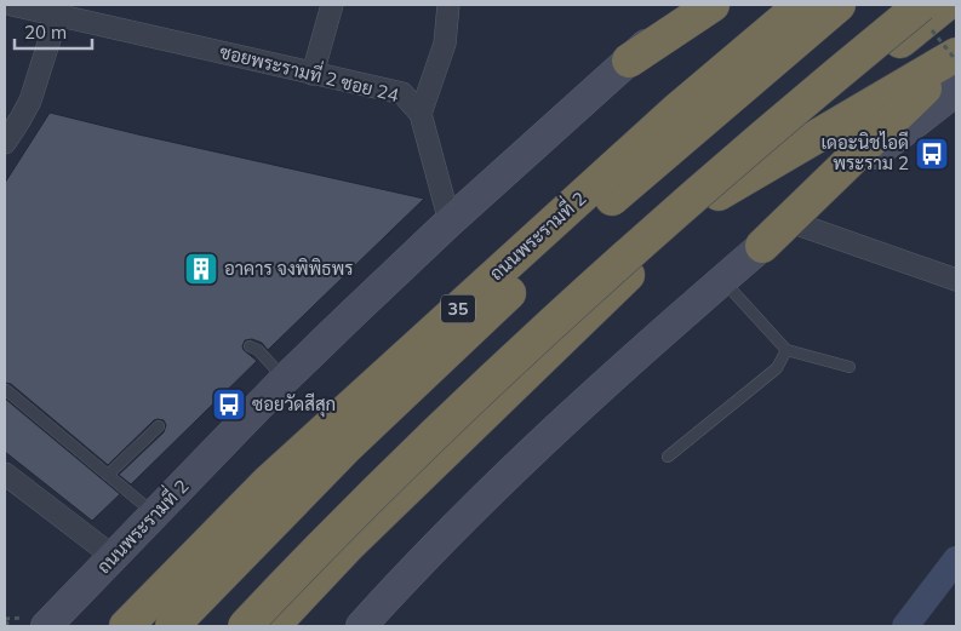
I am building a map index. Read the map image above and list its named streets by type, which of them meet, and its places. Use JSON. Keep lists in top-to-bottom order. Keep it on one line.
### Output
{"streets":{"highway":["ถนนพระรามที่ 2","35"],"street":["ซอยพระรามที่ 2 ซอย 24"]},"crossings":[["ซอยพระรามที่ 2 ซอย 24","ถนนพระรามที่ 2"]],"places":{"bus stop":["เดอะนิชไอดี พระราม 2","ซอยวัดสีสุก"],"building":["อาคาร จงพิพิธพร"]},"scale_bar":"20 m"}
